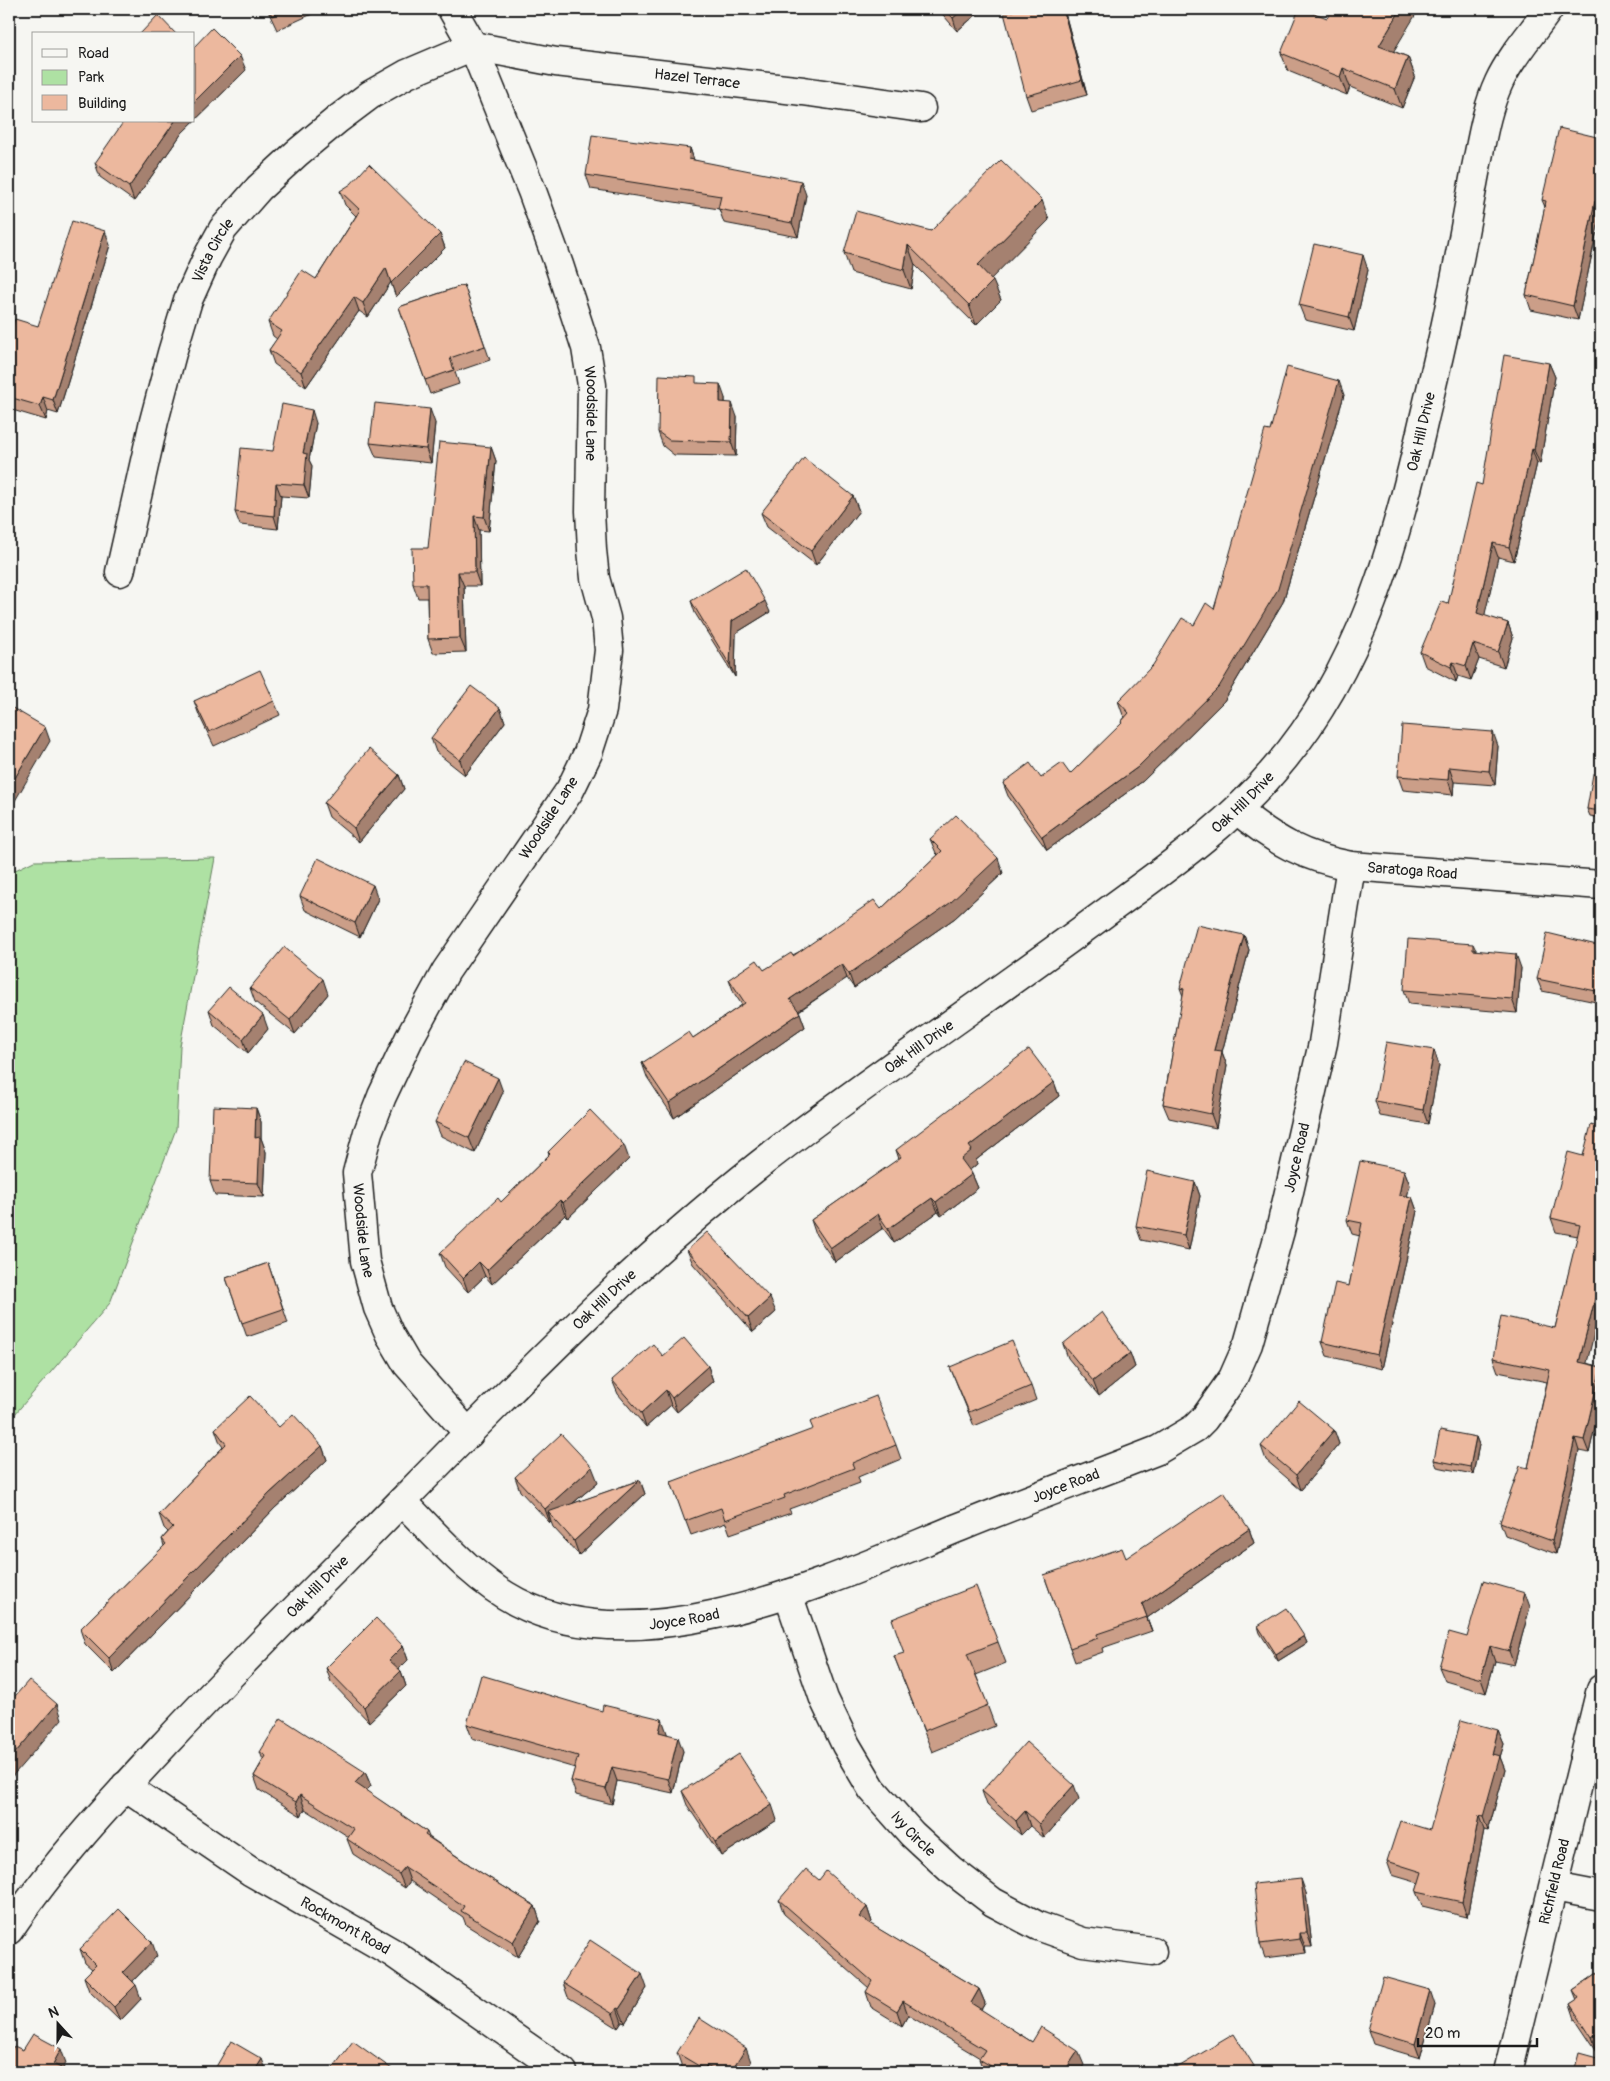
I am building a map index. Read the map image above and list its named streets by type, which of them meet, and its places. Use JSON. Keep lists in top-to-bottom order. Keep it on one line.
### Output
{"streets":{"street":["Hazel Terrace","Vista Circle","Woodside Lane","Oak Hill Drive","Saratoga Road","Joyce Road","Ivy Circle","Richfield Road","Rockmont Road"]},"crossings":[["Hazel Terrace","Vista Circle"],["Hazel Terrace","Woodside Lane"],["Vista Circle","Woodside Lane"],["Woodside Lane","Oak Hill Drive"],["Oak Hill Drive","Saratoga Road"],["Oak Hill Drive","Joyce Road"],["Oak Hill Drive","Rockmont Road"],["Saratoga Road","Joyce Road"],["Joyce Road","Ivy Circle"]],"legend":["Road","Park","Building"],"scale_bar":"20 m","north":"top"}
